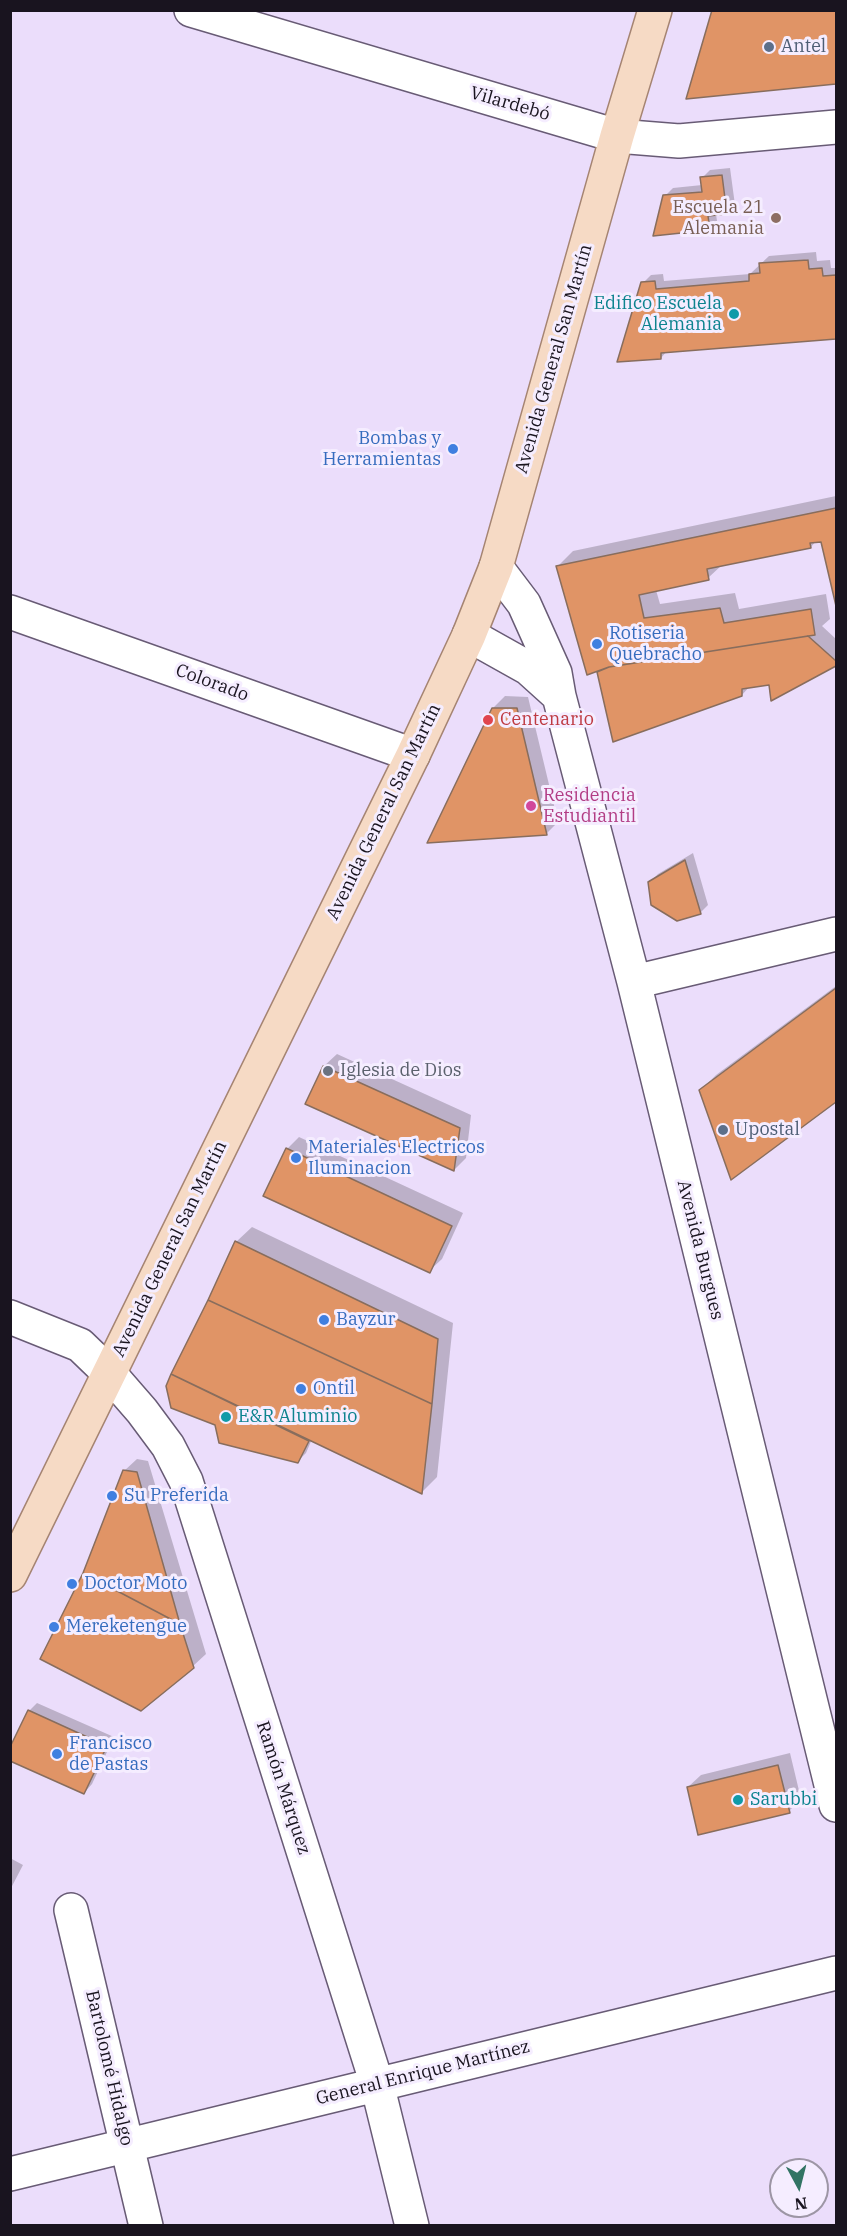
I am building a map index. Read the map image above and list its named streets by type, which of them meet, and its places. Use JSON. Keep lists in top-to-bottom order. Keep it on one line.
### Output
{"streets":{"main road":["Avenida General San Martín"],"street":["Vilardebó","Colorado","Avenida Burgues","Ramón Márquez","Bartolomé Hidalgo","General Enrique Martínez"]},"crossings":[["Vilardebó","Avenida General San Martín"],["Avenida General San Martín","Colorado"],["Avenida General San Martín","Avenida Burgues"],["Avenida General San Martín","Ramón Márquez"],["Ramón Márquez","General Enrique Martínez"],["Bartolomé Hidalgo","General Enrique Martínez"]],"places":["Antel","Escuela 21 Alemania","Edifico Escuela Alemania","Bombas y Herramientas","Rotiseria Quebracho","Centenario","Residencia Estudiantil","Iglesia de Dios","Upostal","Materiales Electricos Iluminacion","Bayzur","Ontil","E&R Aluminio","Su Preferida","Doctor Moto","Mereketengue","Francisco de Pastas","Sarubbi"],"north":"bottom"}
